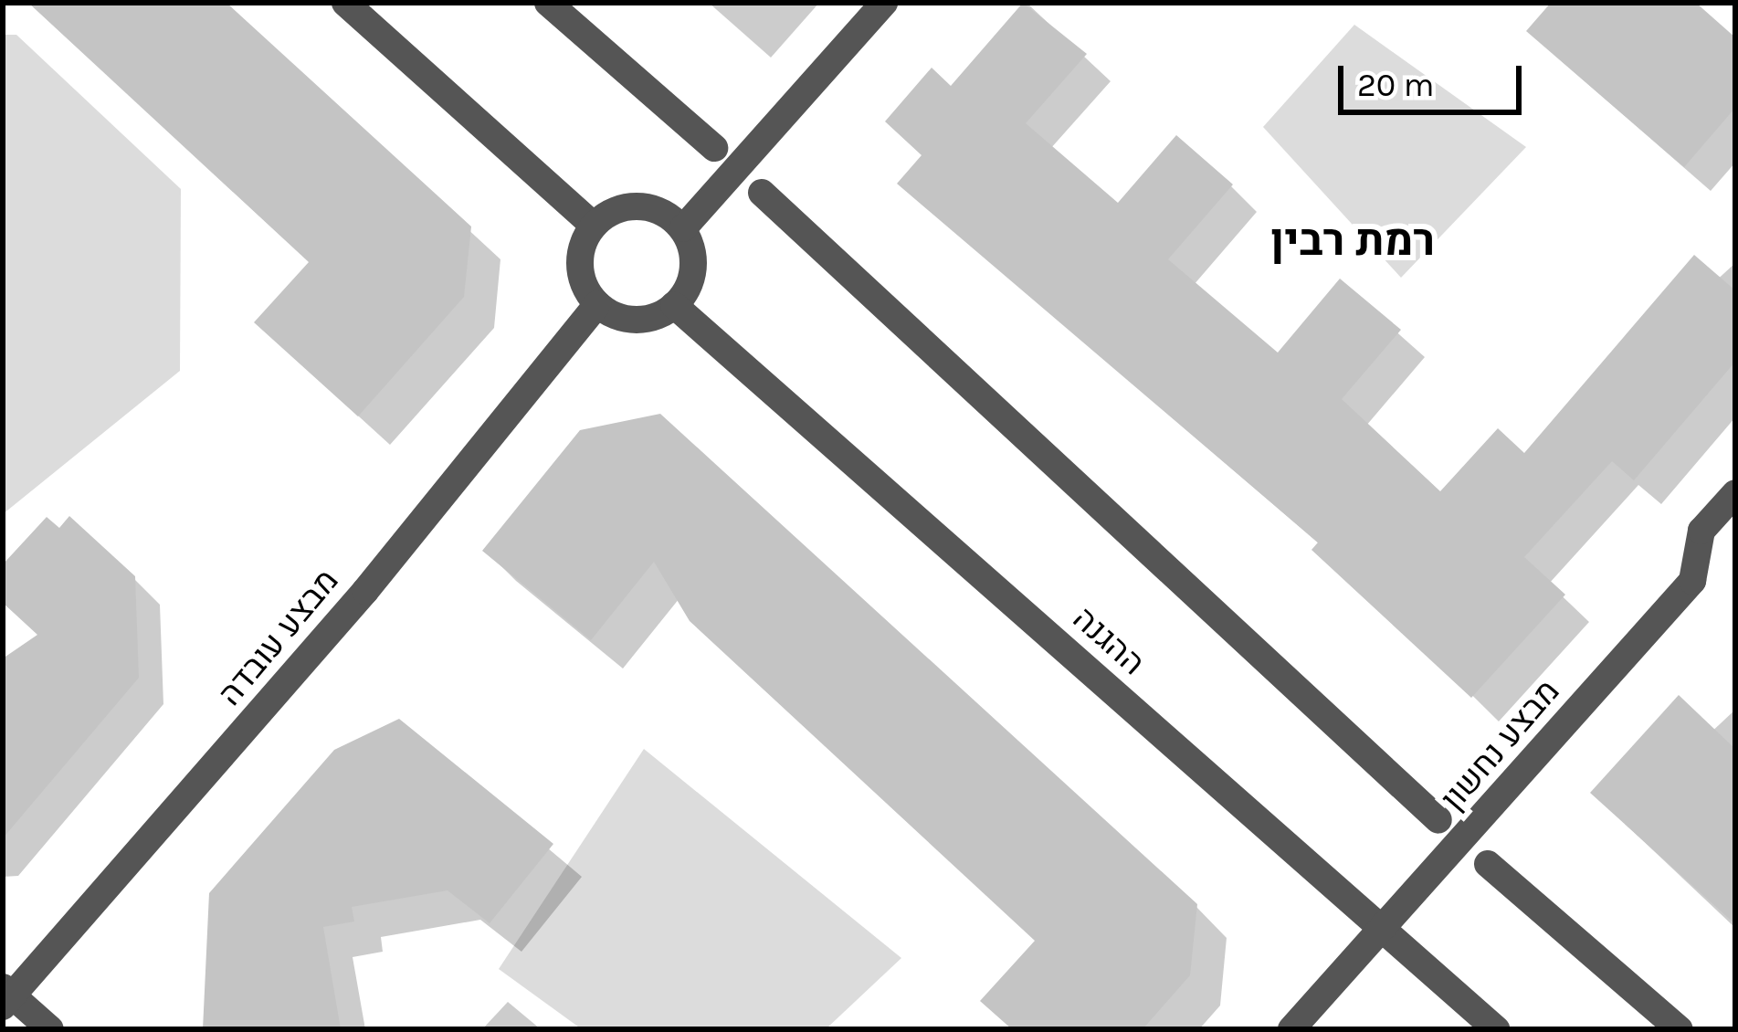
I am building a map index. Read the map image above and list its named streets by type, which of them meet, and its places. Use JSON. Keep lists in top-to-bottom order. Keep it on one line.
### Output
{"streets":{"street":["מבצע עובדה","ההגנה","מבצע נחשון"]},"crossings":[["מבצע עובדה","ההגנה"],["ההגנה","מבצע נחשון"]],"districts":["רמת רבין"],"scale_bar":"20 m"}
